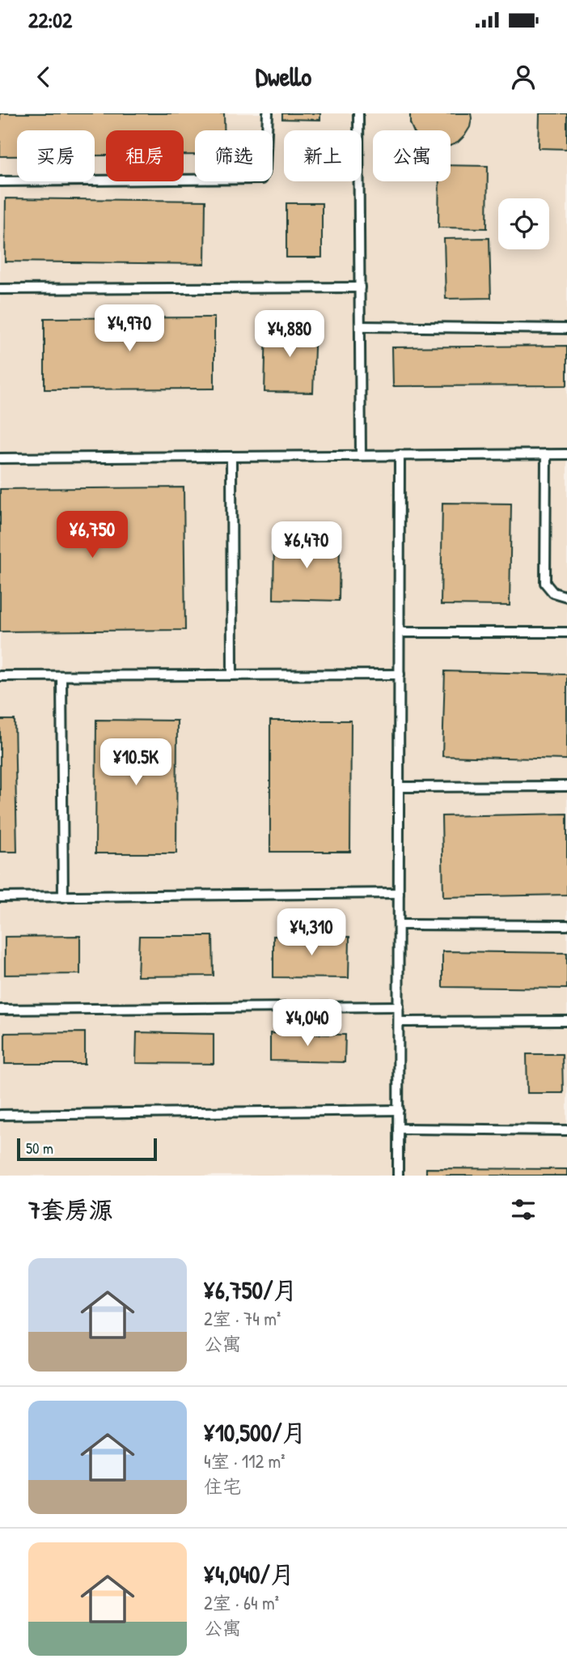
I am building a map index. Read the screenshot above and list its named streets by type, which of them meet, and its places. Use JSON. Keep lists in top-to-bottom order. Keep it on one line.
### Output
{"scale_bar":"50 m","page":{"status":"22:02","header":"Dwello","chip":["买房","租房","筛选","新上","公寓"],"price":["¥4,970","¥4,880","¥6,750","¥6,470","¥10.5K","¥4,310","¥4,040"],"scale":"50 m","heading":"7套房源","list":[{"name":"¥6,750/月","note":"2室 · 74 m² · 公寓"},{"name":"¥10,500/月","note":"4室 · 112 m² · 住宅"},{"name":"¥4,040/月","note":"2室 · 64 m² · 公寓"}]}}
